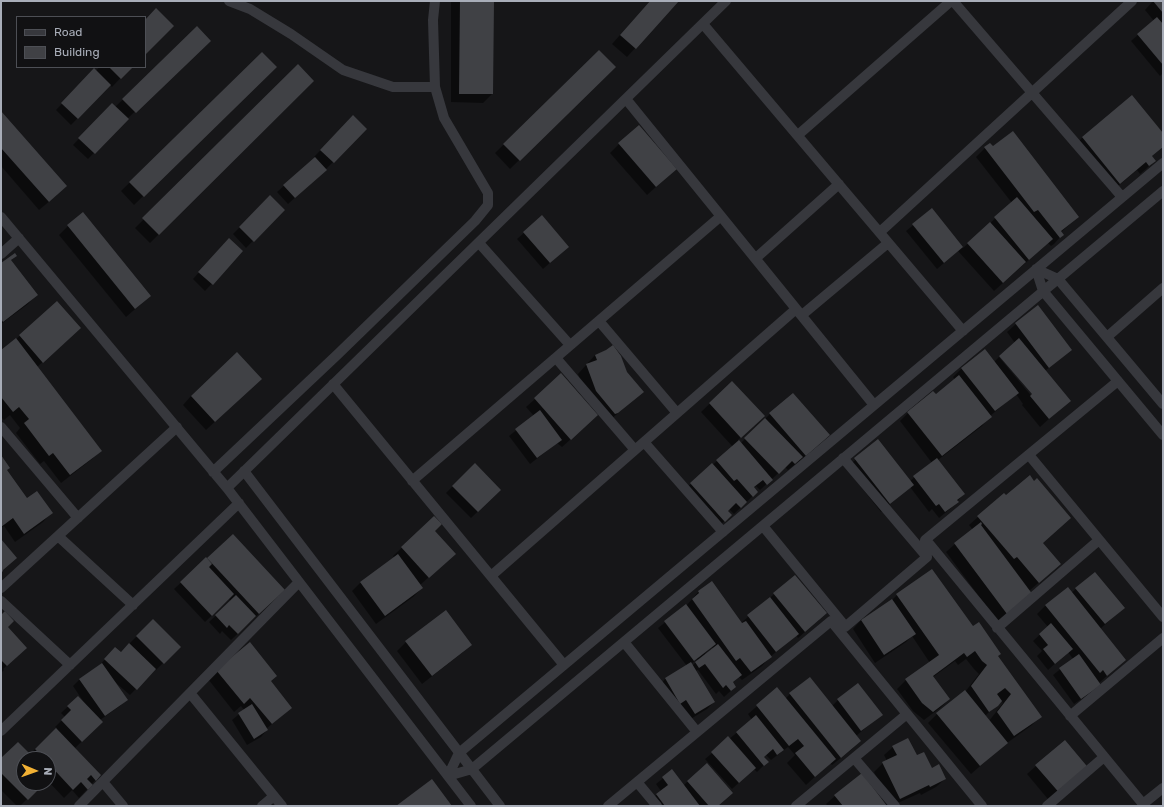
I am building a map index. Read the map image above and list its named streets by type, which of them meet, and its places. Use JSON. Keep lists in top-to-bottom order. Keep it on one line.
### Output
{"legend":["Road","Building"],"north":"right"}
